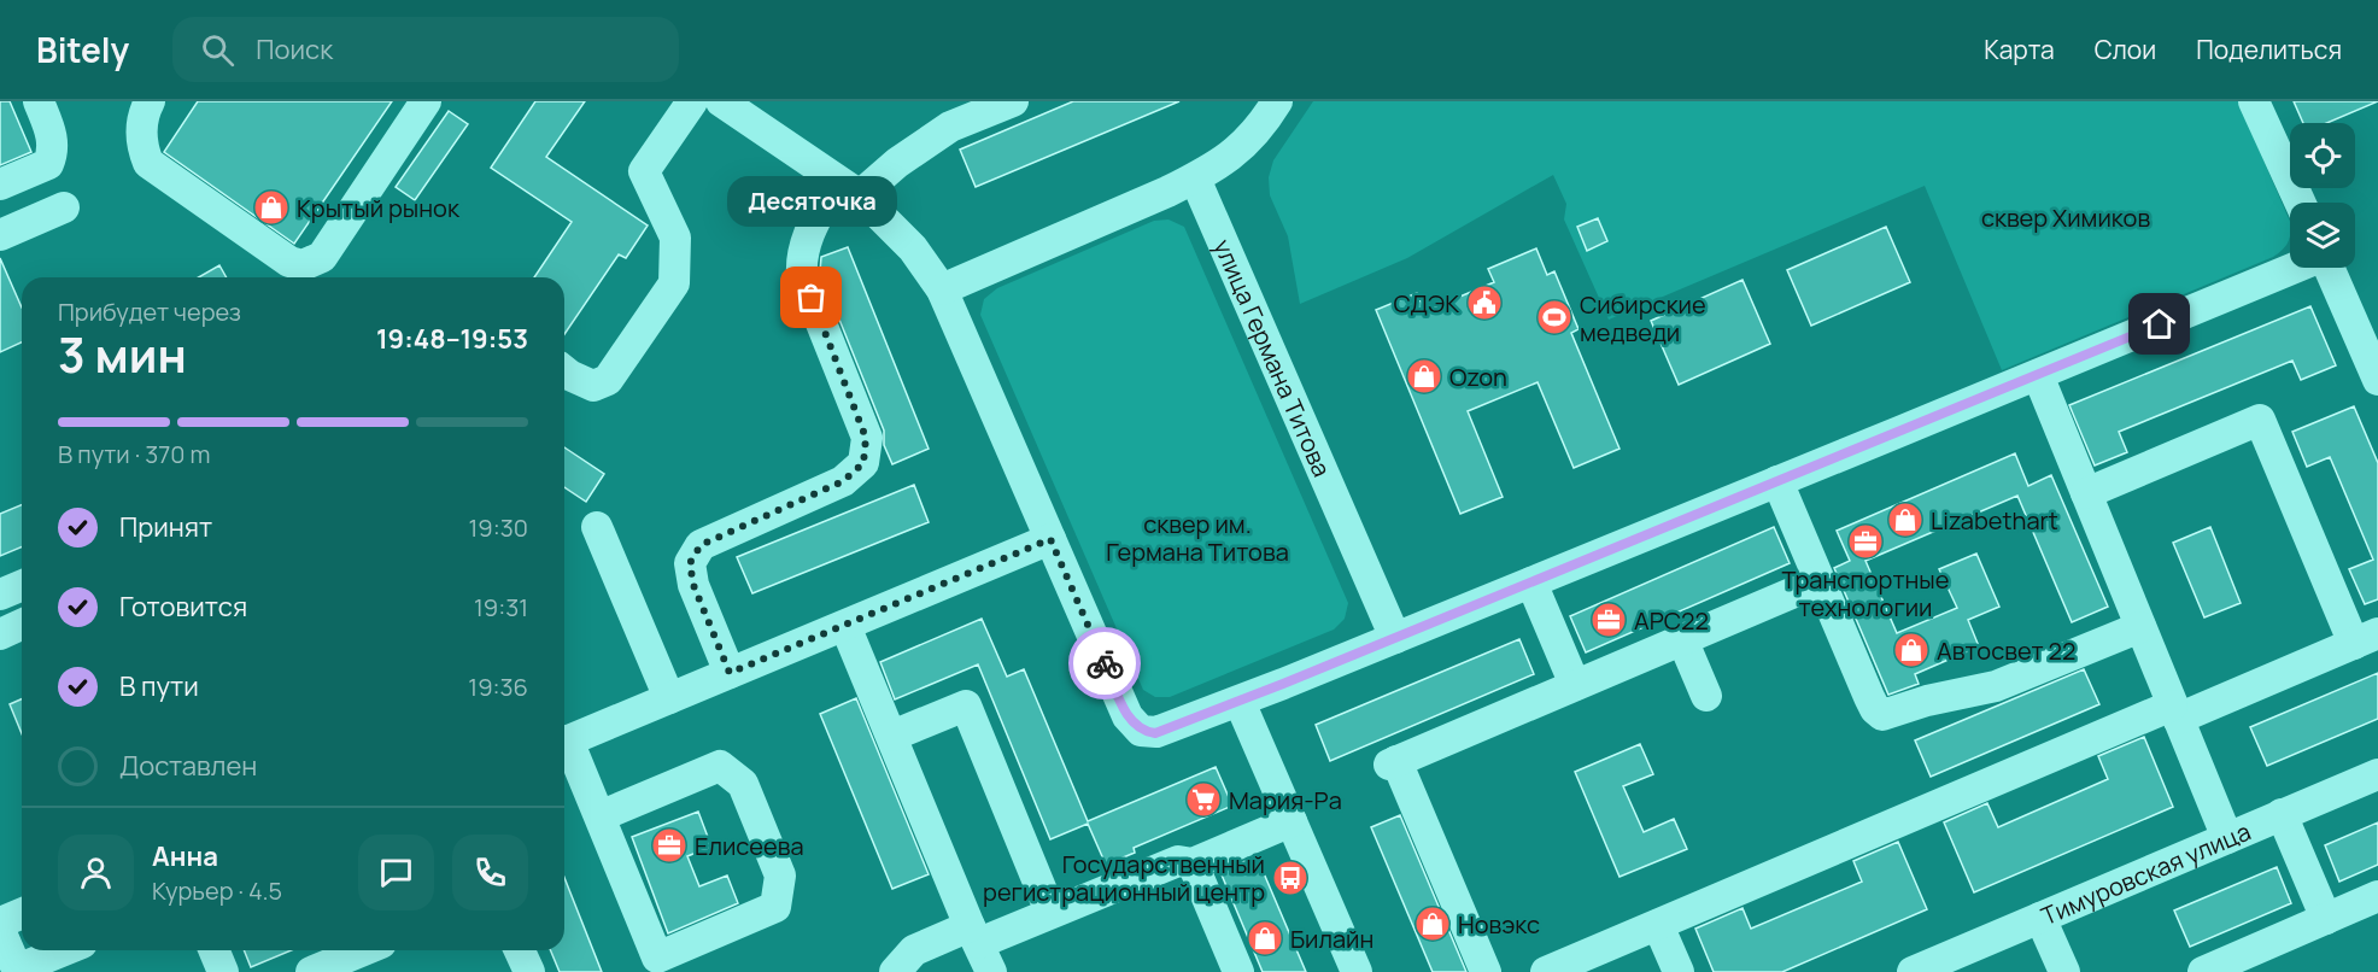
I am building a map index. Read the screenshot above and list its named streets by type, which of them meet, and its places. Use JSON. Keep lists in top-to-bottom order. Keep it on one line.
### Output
{"streets":{"street":["улица Германа Титова","Тимуровская улица"]},"parks":["сквер Химиков","сквер им. Германа Титова"],"places":{"shop":["Крытый рынок","Ozon","Lizabethart","Автосвет 22","Новэкс","Билайн"],"other":["Десяточка"],"public building":["СДЭК"],"sports":["Сибирские медведи"],"office":["Транспортные технологии","АРС22","Елисеева"],"supermarket":["Мария-Ра"],"bus stop":["Государственный регистрационный центр"]},"page":{"header":"Bitely","search":"Поиск","nav":["Карта","Слои","Поделиться"],"bubble":"Десяточка","heading":["3 мин","Прибудет через","19:48–19:53"],"panel":["Анна","Курьер · 4.5"],"bar":"В пути · 370 m","list":[["Принят","19:30"],["Готовится","19:31"],["В пути","19:36"],"Доставлен"]}}
